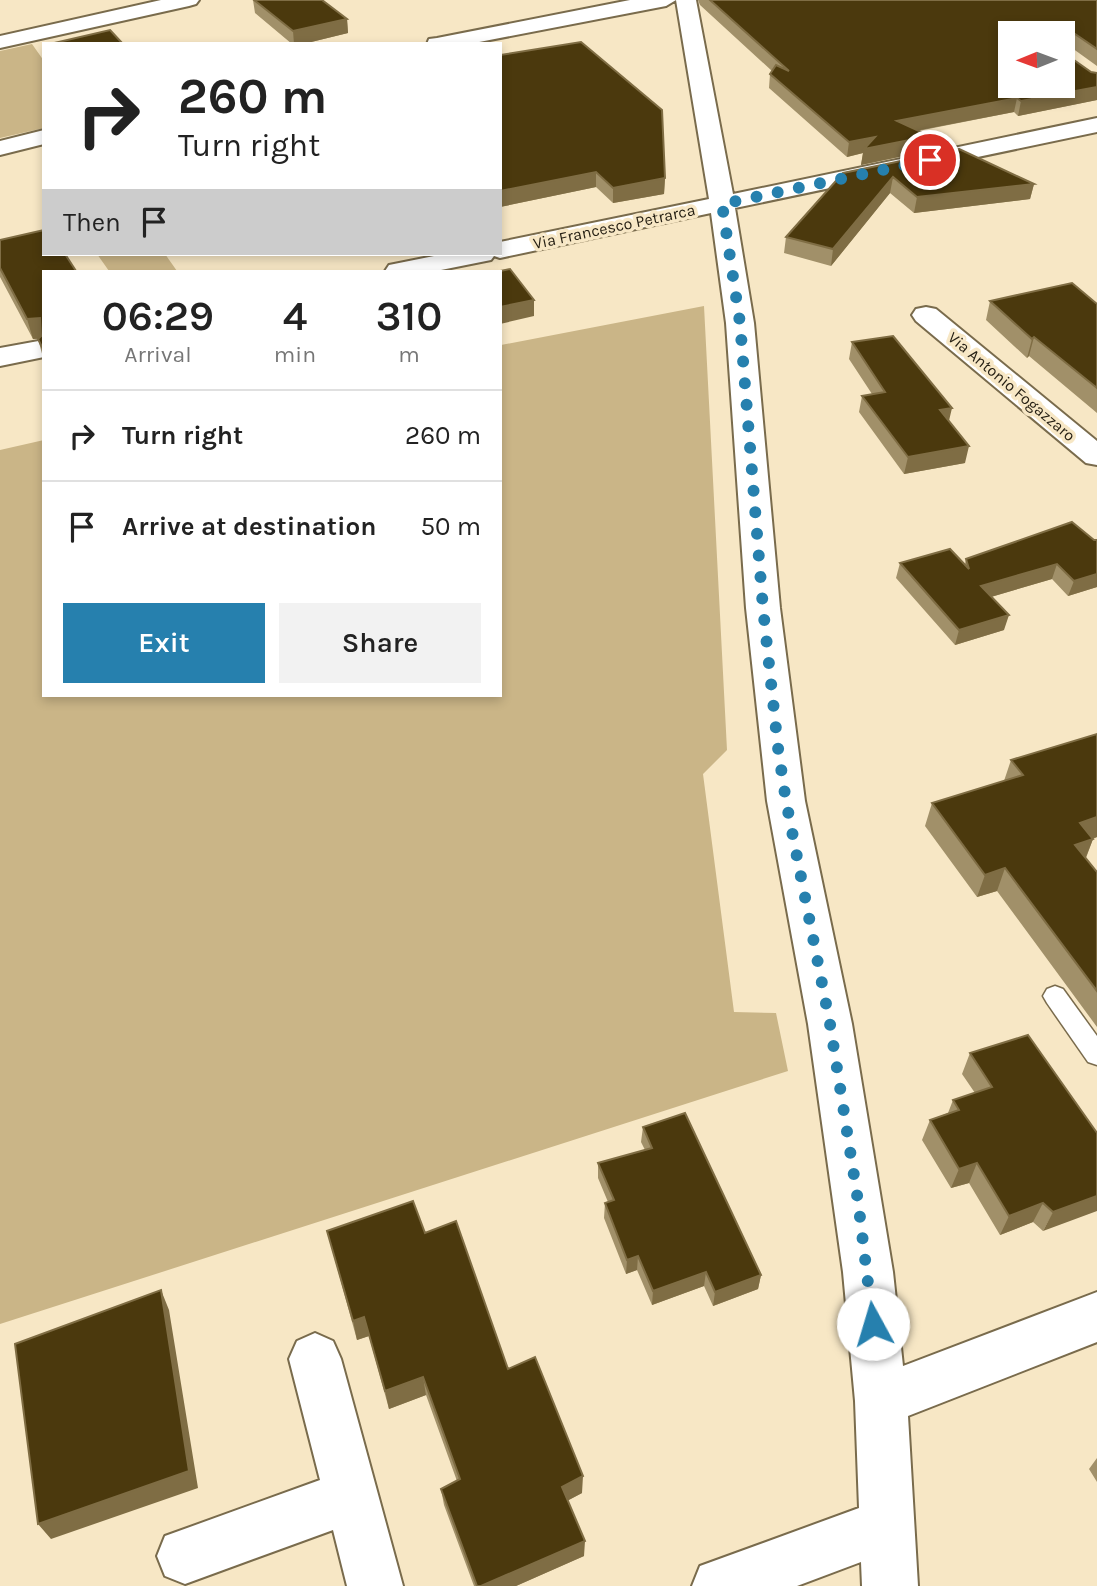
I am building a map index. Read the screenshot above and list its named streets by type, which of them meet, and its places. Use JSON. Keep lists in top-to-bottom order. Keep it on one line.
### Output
{"streets":{"street":["Via Francesco Petrarca","Via Antonio Fogazzaro"]},"north":"left","page":{"turn":["260 m","Turn right"],"then":"Then","eta":["06:29","Arrival","4","min","310","m"],"list":[{"name":"Turn right","value":"260 m"},{"name":"Arrive at destination","value":"50 m"}],"buttons":["Exit","Share"]}}
